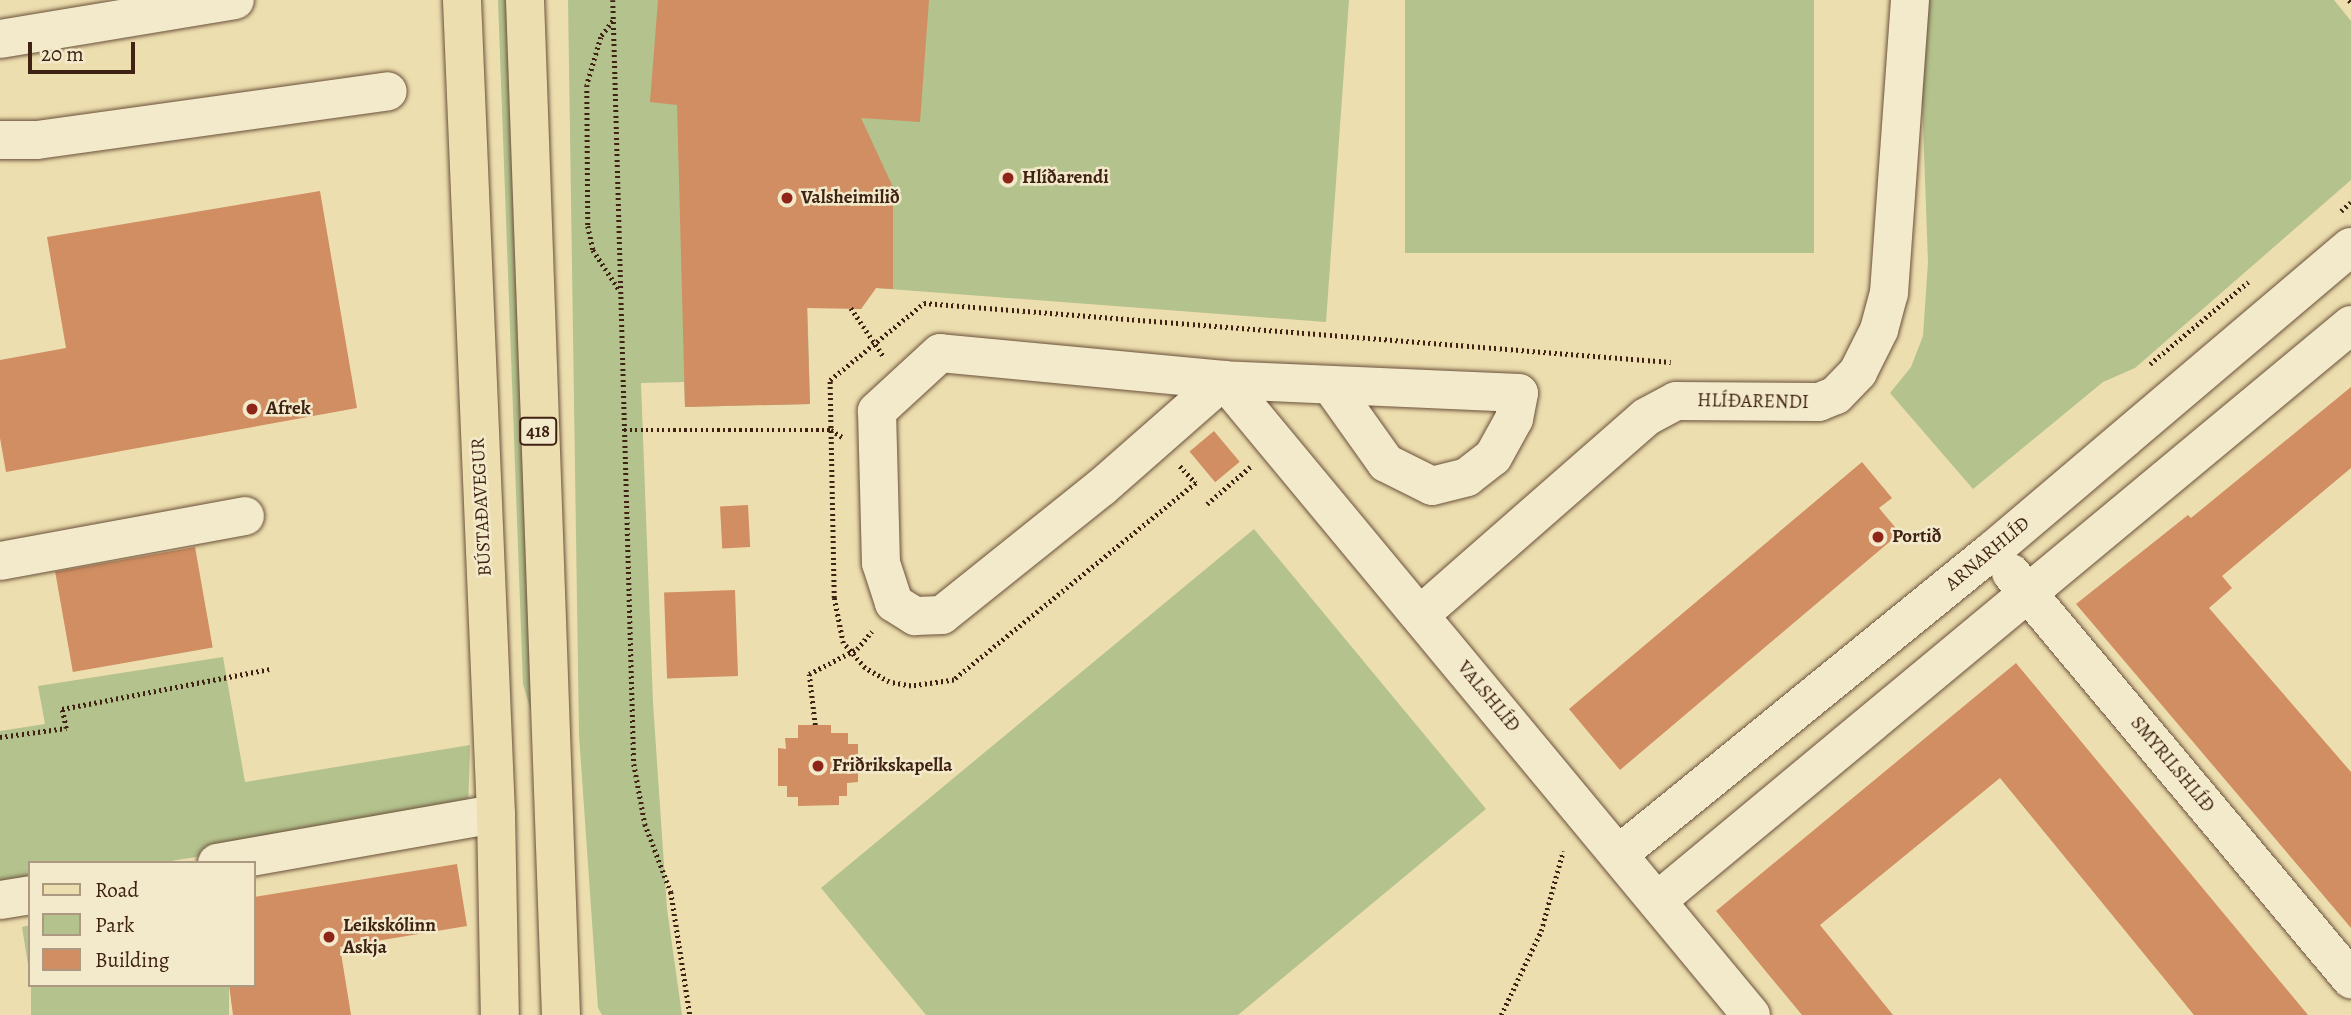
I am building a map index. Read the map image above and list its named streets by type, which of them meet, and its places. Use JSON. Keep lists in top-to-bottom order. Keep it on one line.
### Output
{"streets":{"main road":["418","BÚSTAÐAVEGUR"],"street":["HLÍÐARENDI","ARNARHLÍÐ","VALSHLÍÐ","SMYRILSHLÍÐ"]},"crossings":[["HLÍÐARENDI","VALSHLÍÐ"],["ARNARHLÍÐ","VALSHLÍÐ"],["ARNARHLÍÐ","SMYRILSHLÍÐ"]],"places":["Hlíðarendi","Valsheimilið","Afrek","Portið","Friðrikskapella","Leikskólinn Askja"],"legend":["Road","Park","Building"],"scale_bar":"20 m"}
